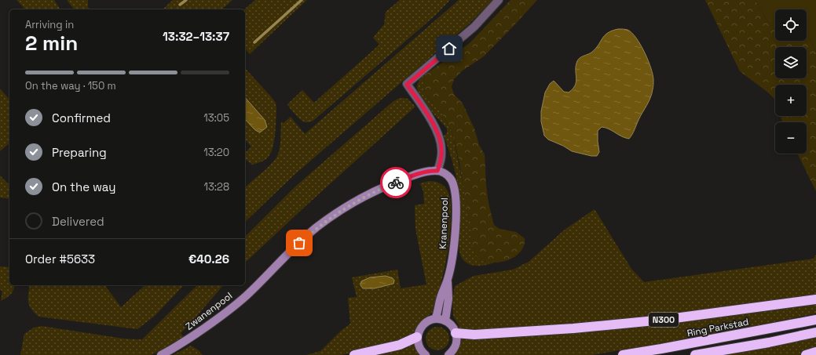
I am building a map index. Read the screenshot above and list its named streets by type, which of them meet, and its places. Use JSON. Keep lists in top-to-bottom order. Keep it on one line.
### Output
{"streets":{"highway":["N300","Ring Parkstad"],"street":["Kranenpool","Zwanenpool"]},"crossings":[["Kranenpool","Zwanenpool"]],"page":{"map_buttons":["+","−"],"heading":["2 min","Arriving in","13:32–13:37"],"panel":["Order #5633","€40.26"],"bar":"On the way · 150 m","list":[["Confirmed","13:05"],["Preparing","13:20"],["On the way","13:28"],"Delivered"]}}
